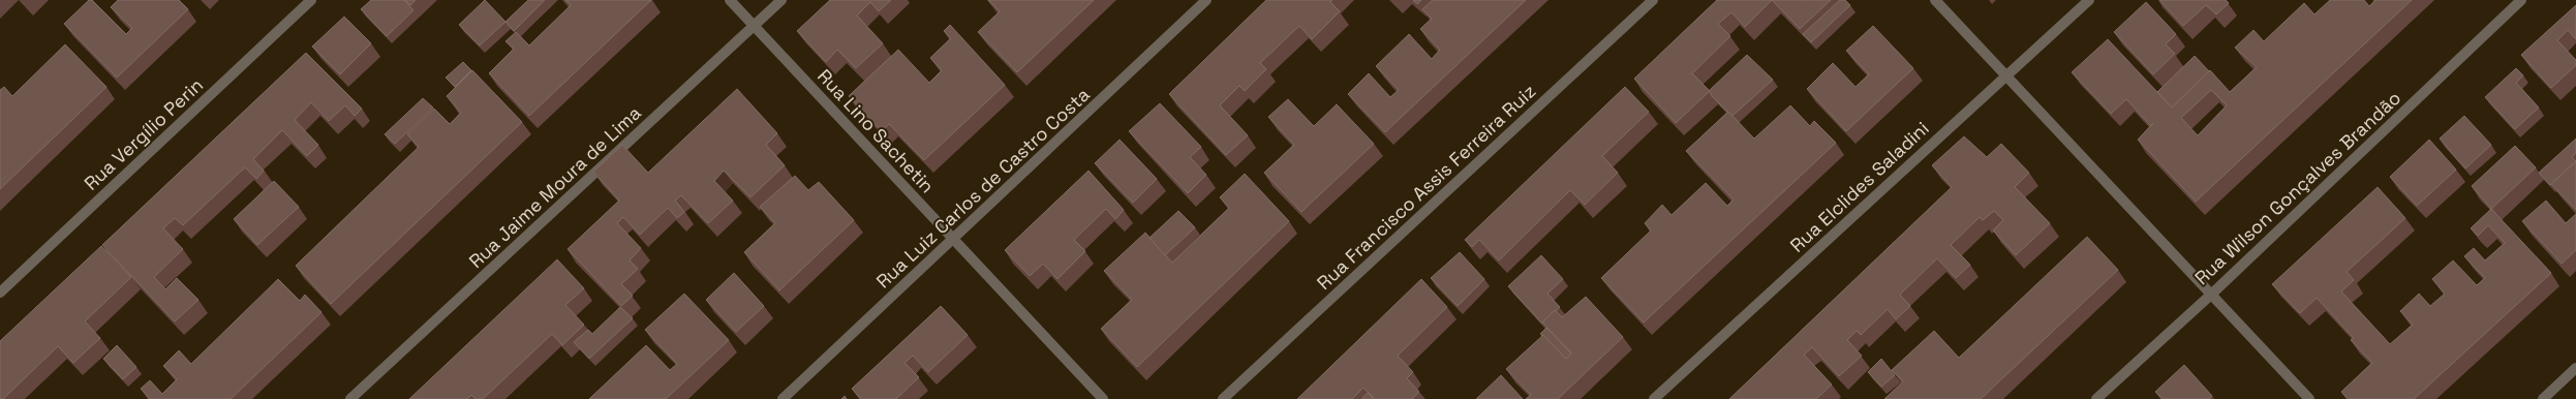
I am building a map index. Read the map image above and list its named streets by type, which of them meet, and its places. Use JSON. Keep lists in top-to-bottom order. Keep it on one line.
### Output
{"streets":{"street":["Rua Lino Sachetin","Rua Vergílio Perin","Rua Jaime Moura de Lima","Rua Francisco Assis Ferreira Ruiz","Rua Elclides Saladini","Rua Luiz Carlos de Castro Costa","Rua Wilson Gonçalves Brandão"]},"crossings":[["Rua Lino Sachetin","Rua Jaime Moura de Lima"],["Rua Lino Sachetin","Rua Luiz Carlos de Castro Costa"]]}
